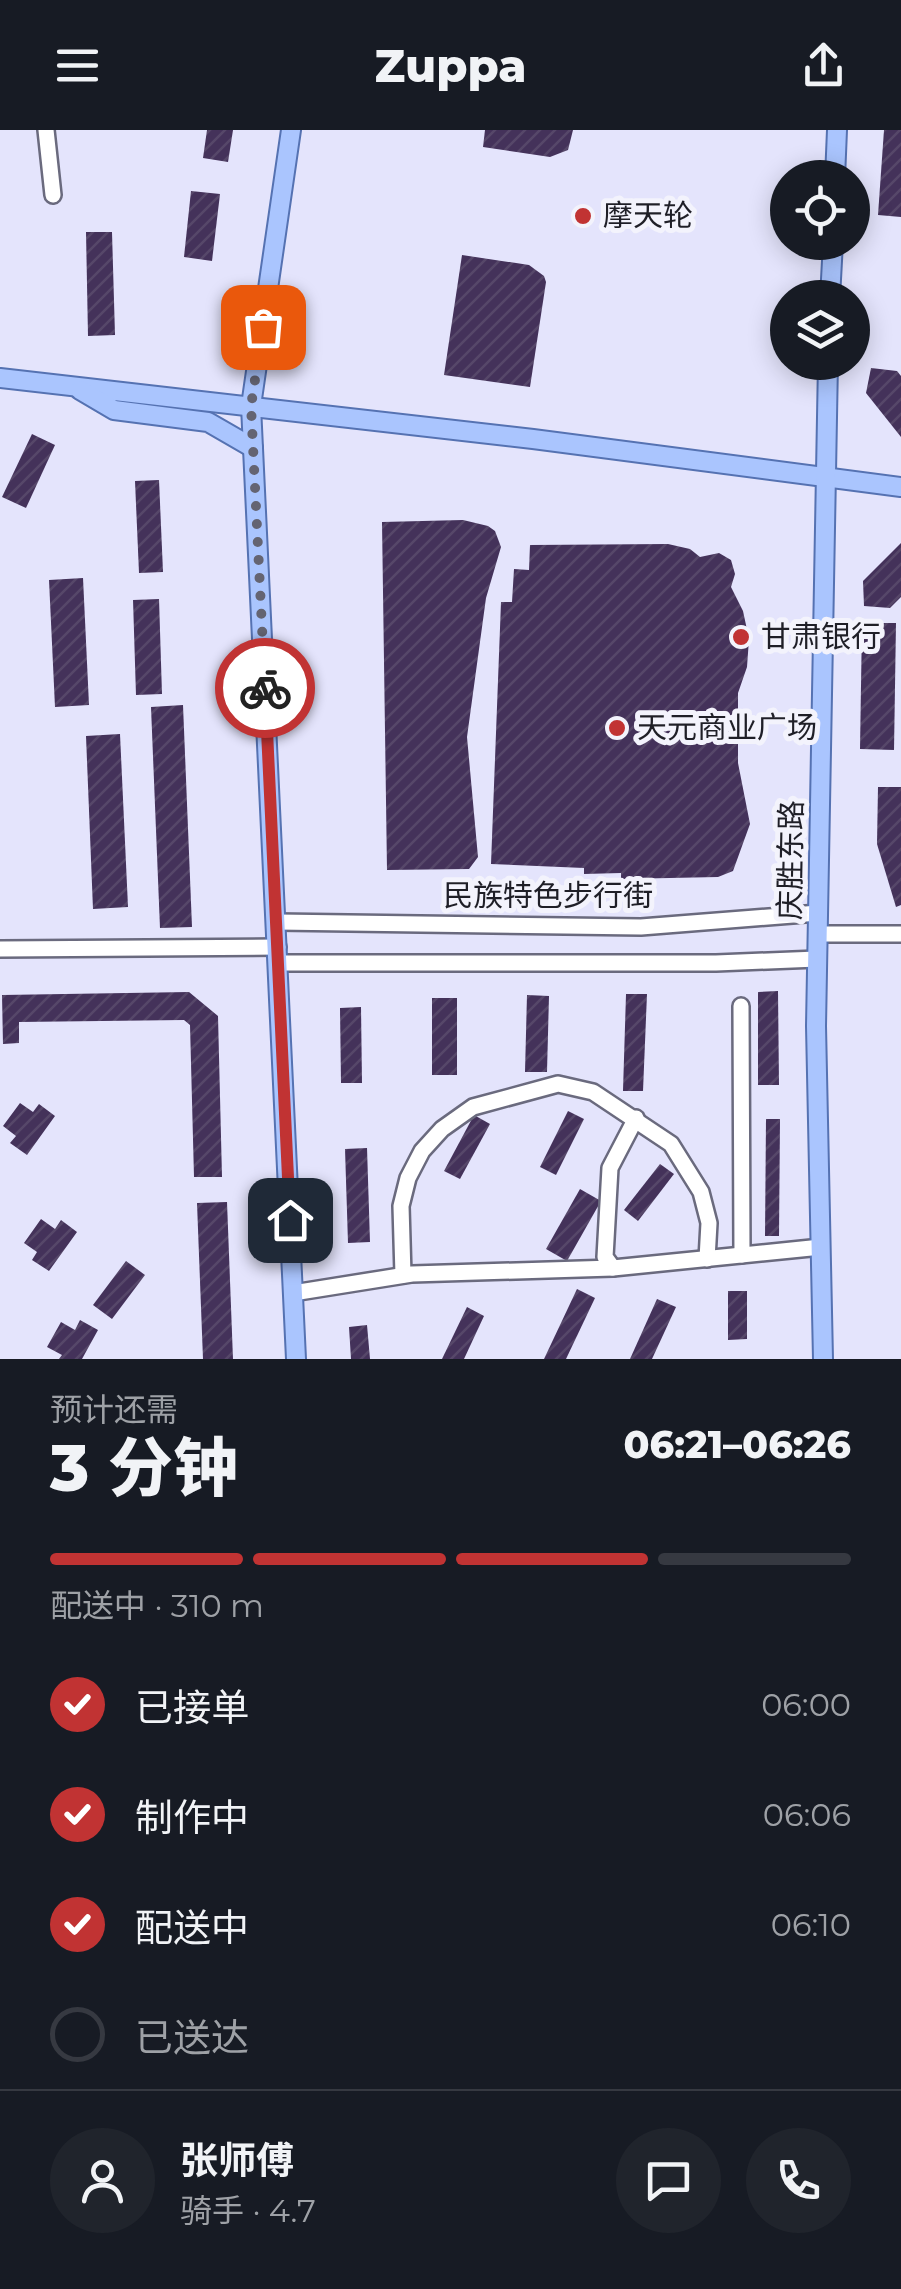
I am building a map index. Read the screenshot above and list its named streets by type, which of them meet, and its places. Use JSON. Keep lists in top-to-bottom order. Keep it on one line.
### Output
{"streets":{"main road":["庆胜东路"],"street":["民族特色步行街"]},"crossings":[["庆胜东路","民族特色步行街"]],"places":["摩天轮","甘肃银行","天元商业广场"],"page":{"header":"Zuppa","heading":["3 分钟","预计还需","06:21–06:26"],"panel":["张师傅","骑手 · 4.7"],"bar":"配送中 · 310 m","list":[["已接单","06:00"],["制作中","06:06"],["配送中","06:10"],"已送达"]}}
